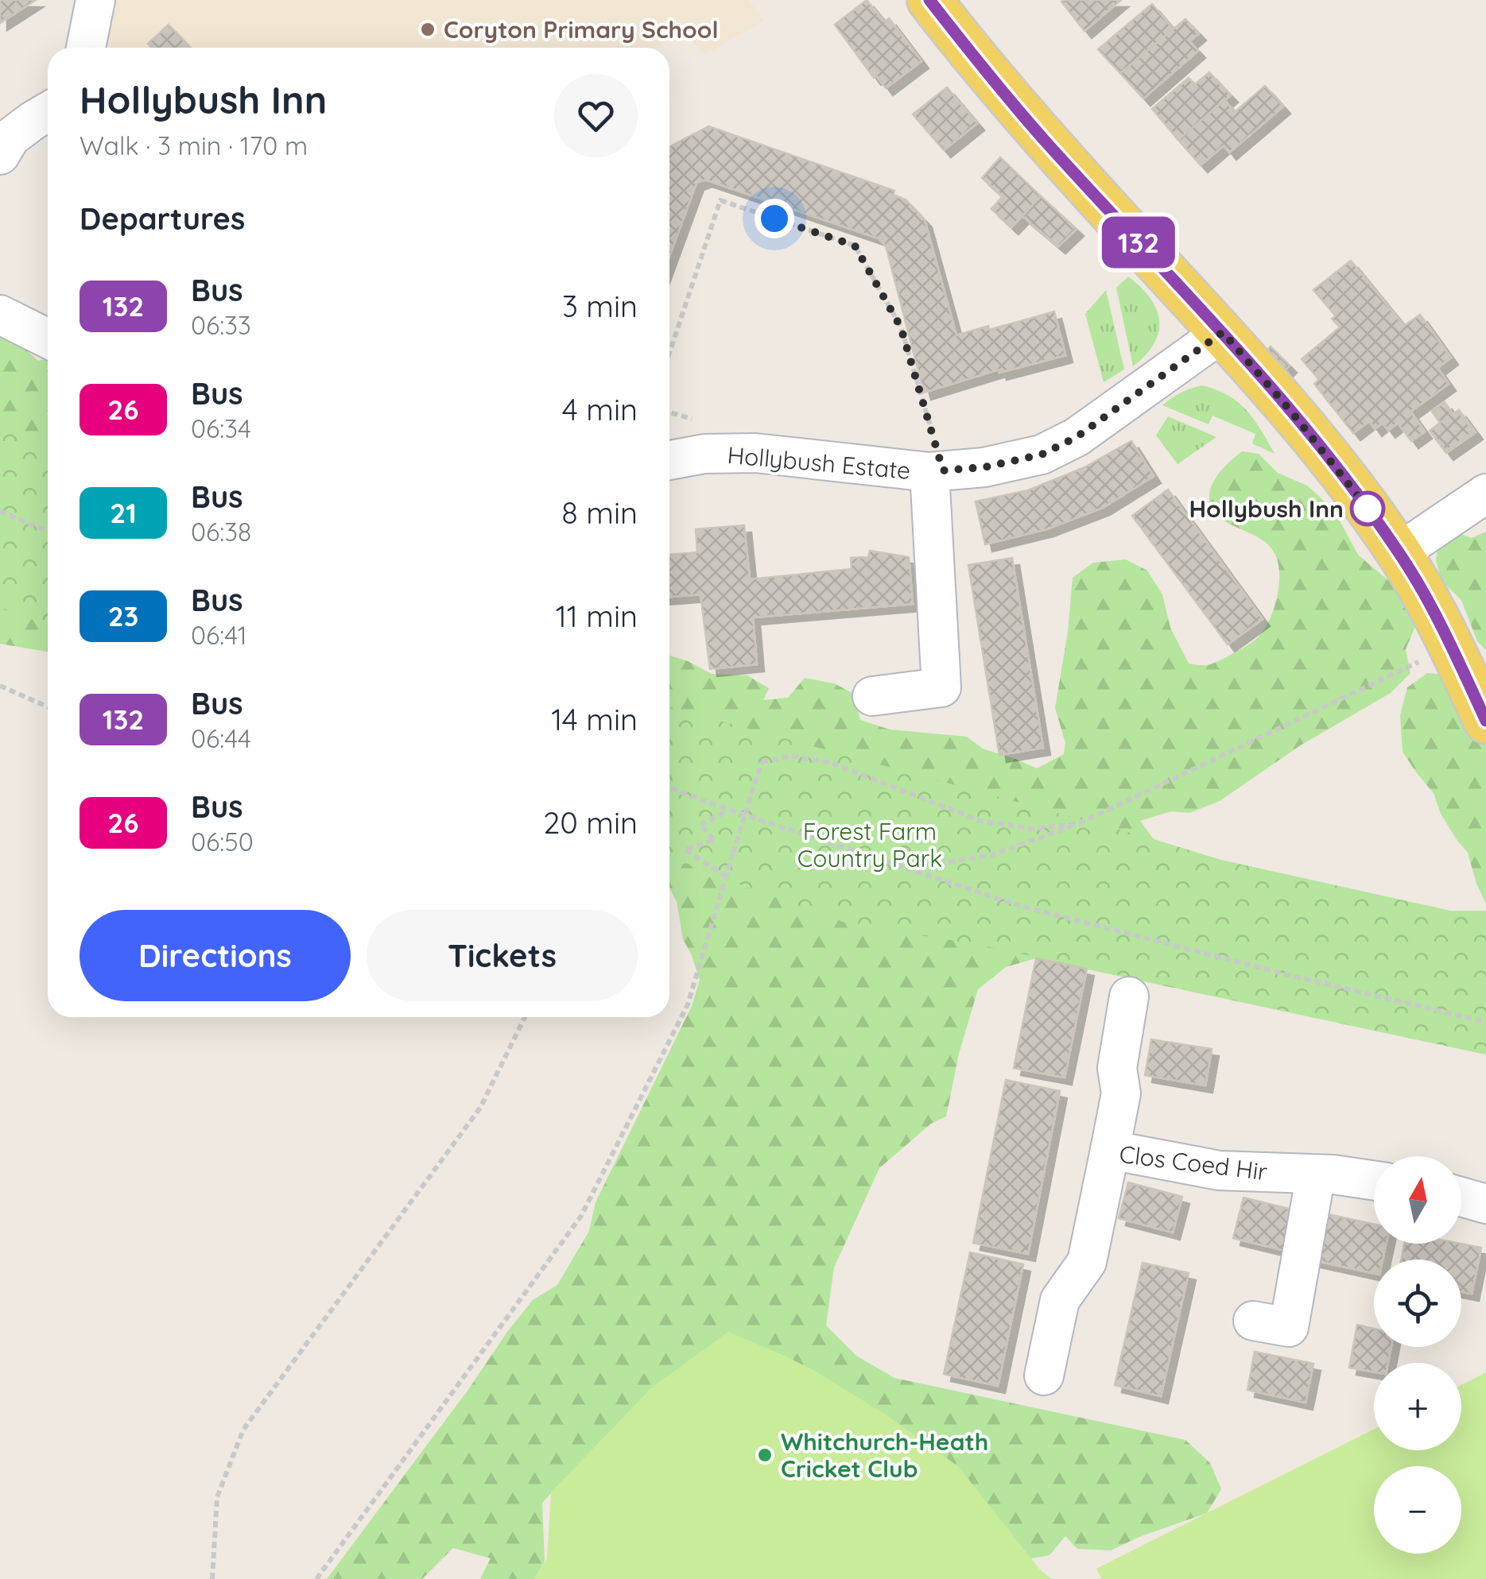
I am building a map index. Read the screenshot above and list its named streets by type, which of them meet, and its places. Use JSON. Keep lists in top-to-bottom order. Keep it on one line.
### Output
{"streets":{"street":["Hollybush Estate","Clos Coed Hir"]},"parks":["Forest Farm Country Park"],"places":["Coryton Primary School","Hollybush Inn","Whitchurch-Heath Cricket Club"],"lines":["bus line 132"],"north":"top","page":{"on_map":"132","heading":[["Hollybush Inn","Walk · 3 min · 170 m"],"Departures"],"list":[{"mark":"132","name":"Bus","note":"06:33","value":"3 min"},{"mark":"26","name":"Bus","note":"06:34","value":"4 min"},{"mark":"21","name":"Bus","note":"06:38","value":"8 min"},{"mark":"23","name":"Bus","note":"06:41","value":"11 min"},{"mark":"132","name":"Bus","note":"06:44","value":"14 min"},{"mark":"26","name":"Bus","note":"06:50","value":"20 min"}],"buttons":["Directions","Tickets"],"map_buttons":["+","−"]}}
